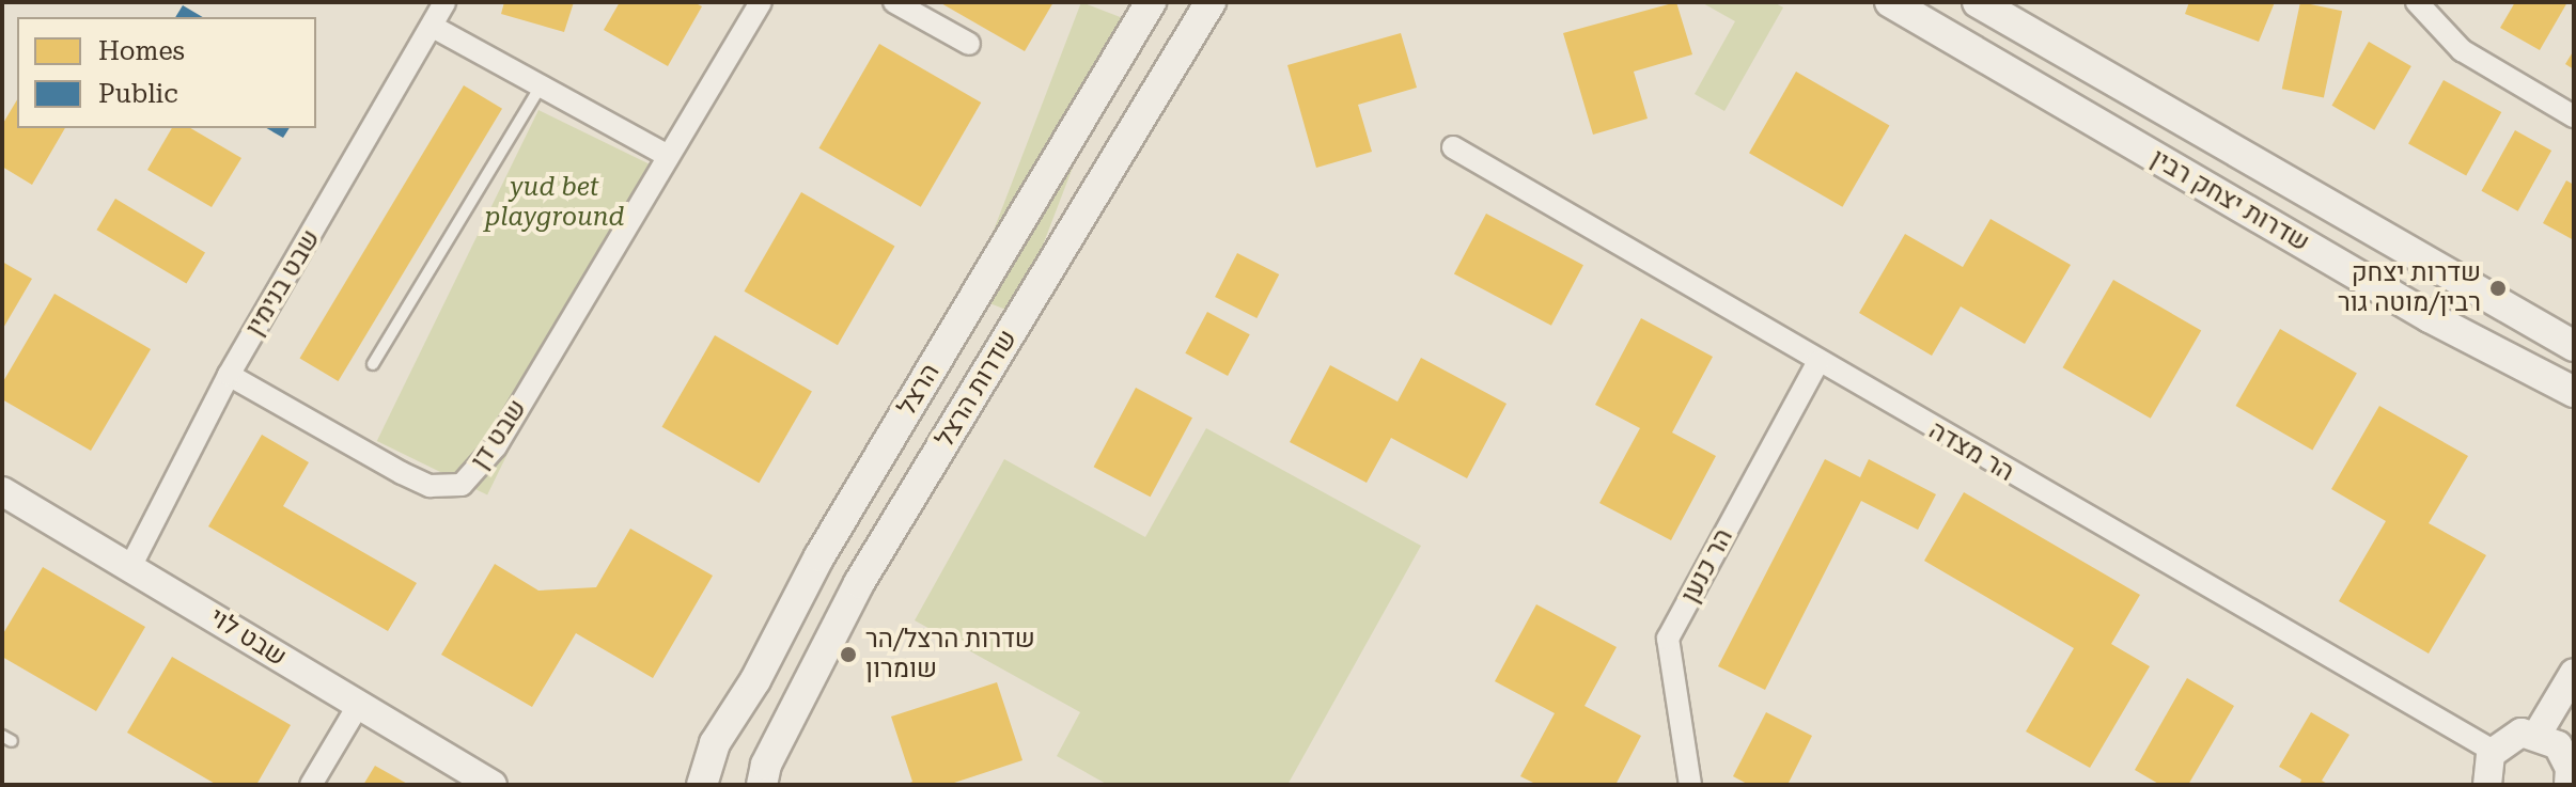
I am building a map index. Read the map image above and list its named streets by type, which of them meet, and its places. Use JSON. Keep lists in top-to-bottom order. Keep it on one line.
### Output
{"streets":{"main road":["שדרות יצחק רבין","שדרות הרצל","הרצל"],"street":["שבט בנימין","שבט דן","הר מצדה","הר כנען","שבט לוי"]},"crossings":[["שבט בנימין","שבט דן"],["שבט בנימין","שבט לוי"],["הר מצדה","הר כנען"]],"parks":["yud bet playground"],"places":["שדרות יצחק רבין/מוטה גור","שדרות הרצל/הר שומרון"],"legend":["Homes","Public"]}
